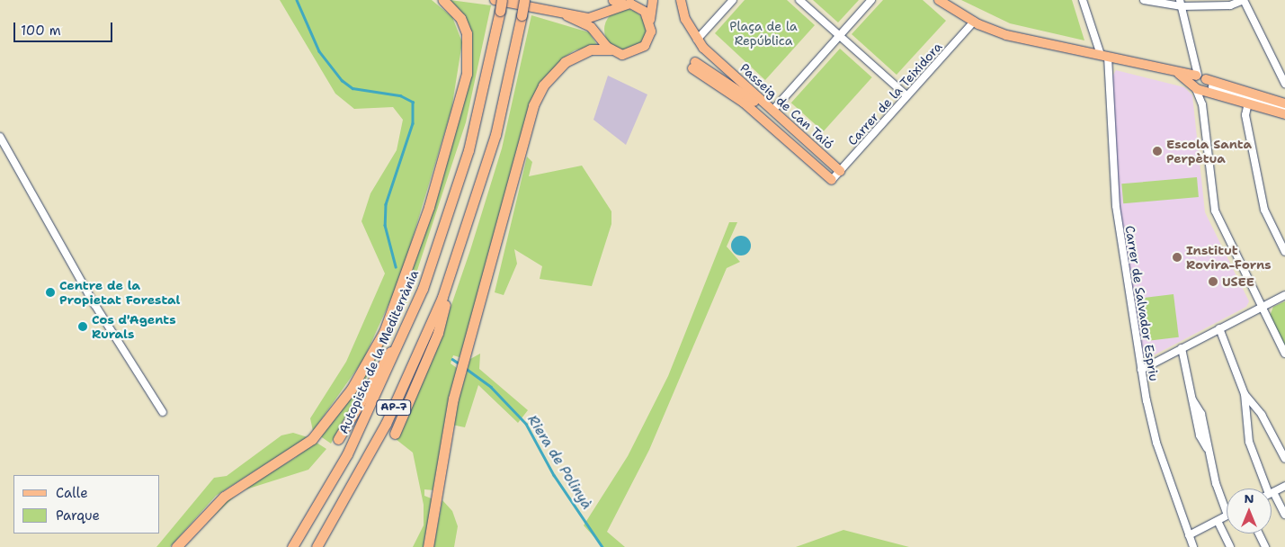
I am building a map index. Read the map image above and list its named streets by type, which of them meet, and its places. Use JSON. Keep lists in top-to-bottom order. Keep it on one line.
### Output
{"streets":{"highway":["Autopista de la Mediterrània","AP-7"],"main road":["Passeig de Can Taió"],"street":["Carrer de la Teixidora","Carrer de Salvador Espriu"]},"crossings":[["Carrer de la Teixidora","Passeig de Can Taió"]],"water":["Riera de Polinyà"],"parks":["Plaça de la República"],"places":["Escola Santa Perpètua","Institut Rovira-Forns","USEE","Centre de la Propietat Forestal","Cos d'Agents Rurals"],"legend":["Calle","Parque"],"scale_bar":"100 m","north":"top"}
